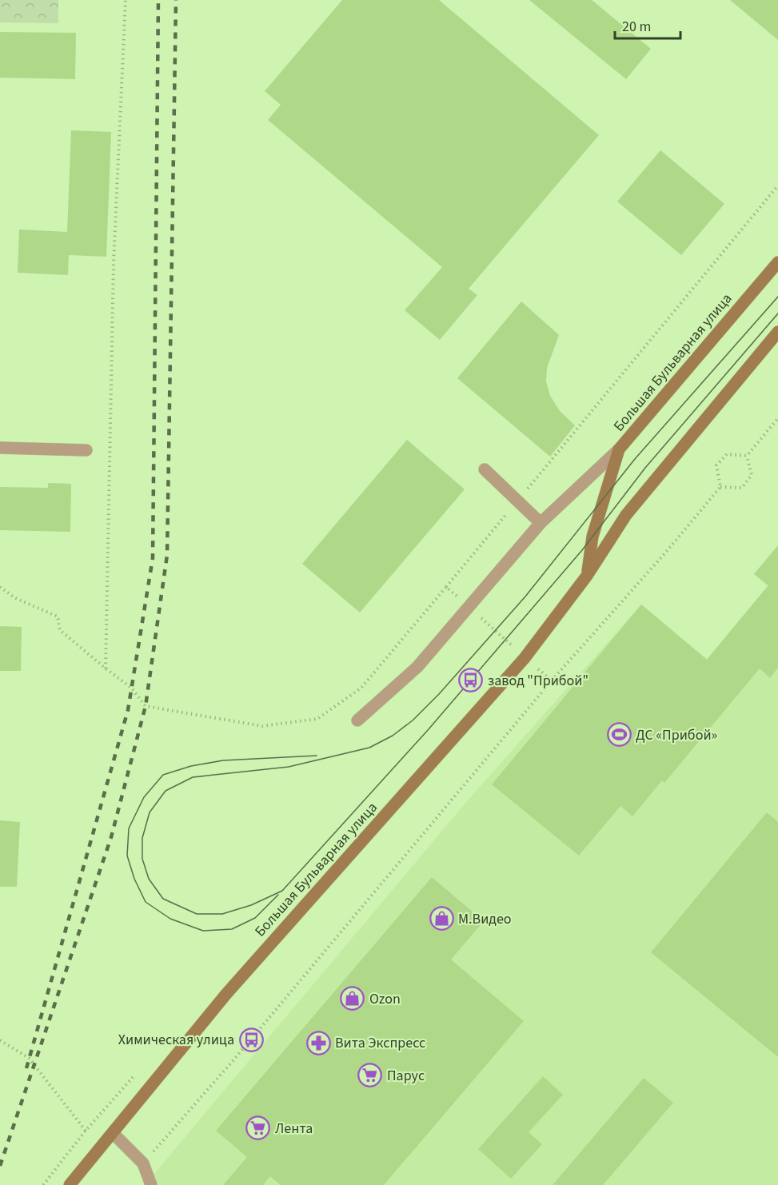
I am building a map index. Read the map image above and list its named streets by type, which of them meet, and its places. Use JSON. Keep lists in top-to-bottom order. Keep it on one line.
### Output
{"streets":{"main road":["Большая Бульварная улица"]},"places":{"bus stop":["завод \"Прибой\"","Химическая улица"],"sports":["ДC «Прибой»"],"shop":["М.Видео","Ozon"],"pharmacy":["Вита Экспресс"],"supermarket":["Парус","Лента"]},"scale_bar":"20 m"}
